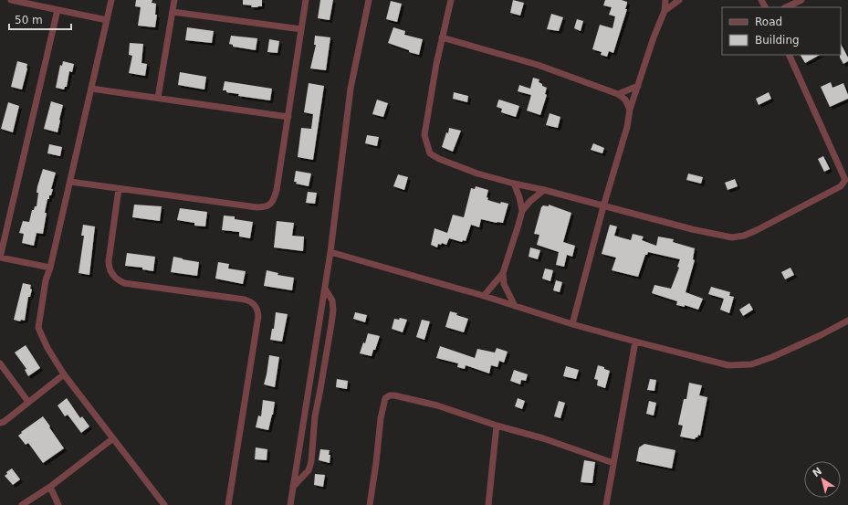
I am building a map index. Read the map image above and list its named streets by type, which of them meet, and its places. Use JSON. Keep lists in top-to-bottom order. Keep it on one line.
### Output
{"legend":["Road","Building"],"scale_bar":"50 m","north":"top left"}
